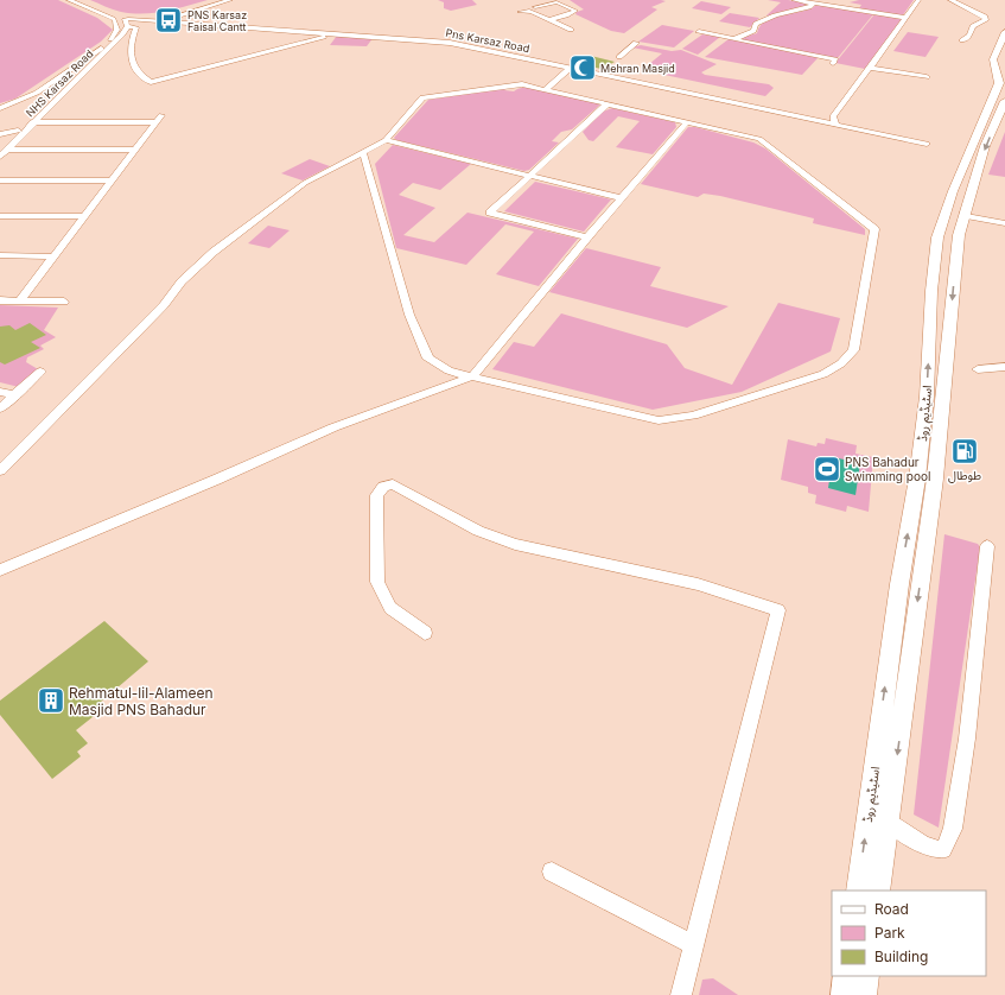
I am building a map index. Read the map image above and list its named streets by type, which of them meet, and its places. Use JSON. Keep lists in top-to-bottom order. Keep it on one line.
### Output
{"streets":{"main road":["اسٹیڈیم روڈ"],"street":["Pns Karsaz Road","NHS Karsaz Road"]},"crossings":[["Pns Karsaz Road","NHS Karsaz Road"]],"places":{"bus stop":["PNS Karsaz Faisal Cantt"],"mosque":["Mehran Masjid"],"fuel station":["طوطال"],"sports":["PNS Bahadur Swimming pool"],"building":["Rehmatul-lil-Alameen Masjid PNS Bahadur"]},"legend":["Road","Park","Building"]}
